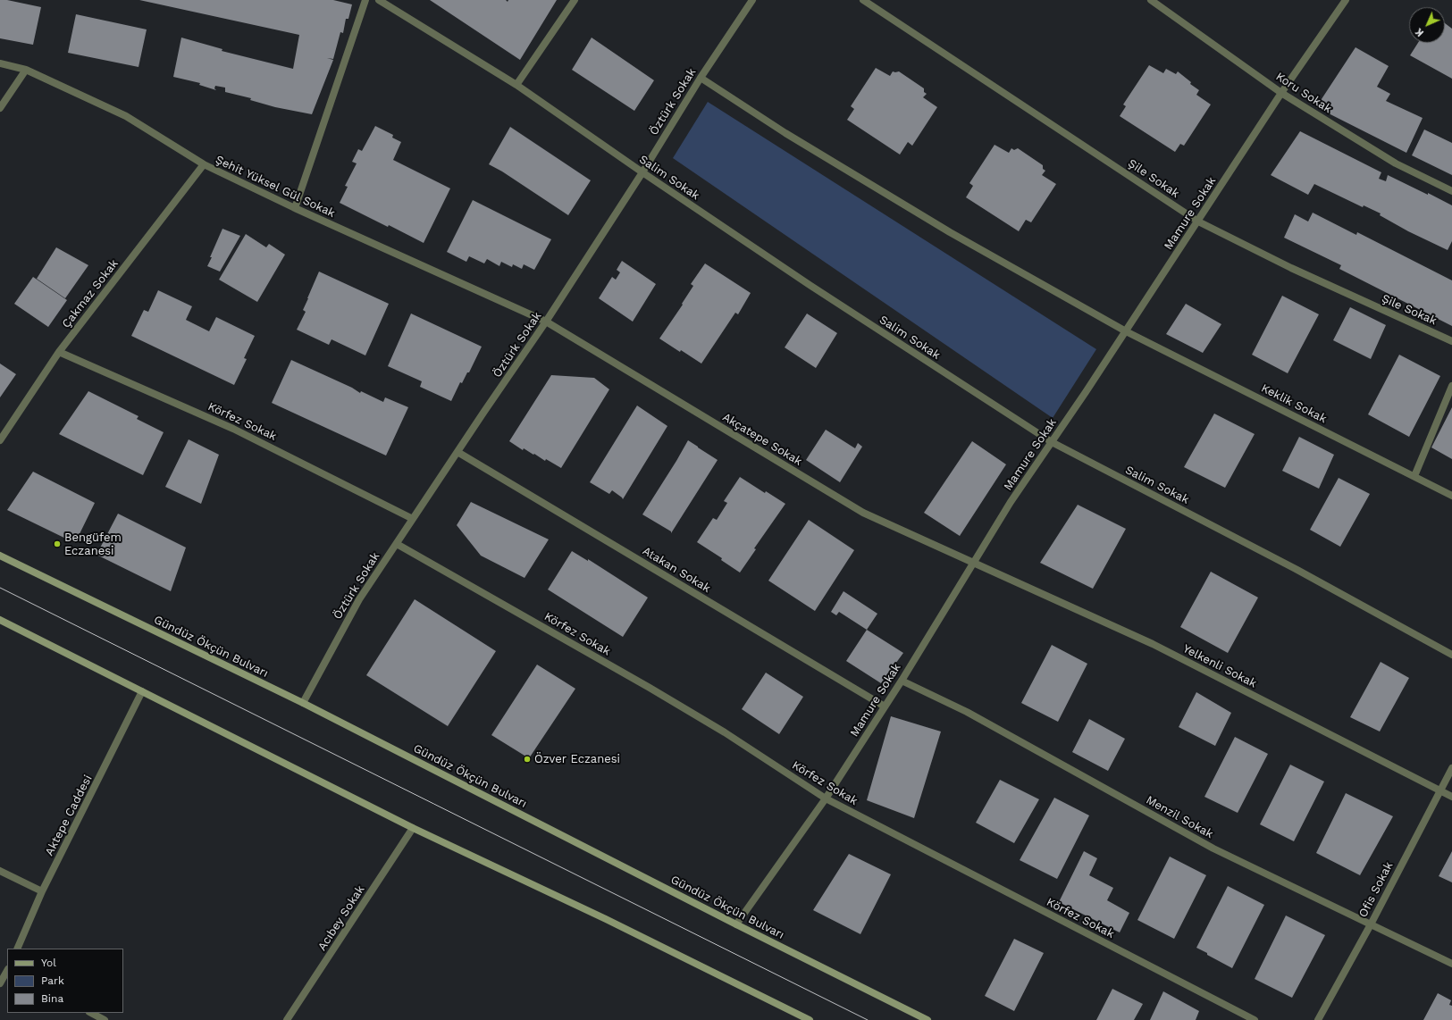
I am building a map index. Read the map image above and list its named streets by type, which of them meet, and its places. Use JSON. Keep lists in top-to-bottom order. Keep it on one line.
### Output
{"streets":{"street":["Koru Sokak","Öztürk Sokak","Salim Sokak","Şile Sokak","Şehit Yüksel Gül Sokak","Mamure Sokak","Çakmaz Sokak","Keklik Sokak","Körfez Sokak","Akçatepe Sokak","Atakan Sokak","Gündüz Ökçün Bulvarı","Yelkenli Sokak","Aktepe Caddesi","Menzil Sokak","Ofis Sokak","Acıbey Sokak"]},"crossings":[["Koru Sokak","Mamure Sokak"],["Öztürk Sokak","Salim Sokak"],["Öztürk Sokak","Şehit Yüksel Gül Sokak"],["Öztürk Sokak","Keklik Sokak"],["Öztürk Sokak","Körfez Sokak"],["Öztürk Sokak","Akçatepe Sokak"],["Öztürk Sokak","Atakan Sokak"],["Öztürk Sokak","Gündüz Ökçün Bulvarı"],["Salim Sokak","Mamure Sokak"],["Şile Sokak","Mamure Sokak"],["Şehit Yüksel Gül Sokak","Çakmaz Sokak"],["Şehit Yüksel Gül Sokak","Akçatepe Sokak"],["Mamure Sokak","Keklik Sokak"],["Mamure Sokak","Körfez Sokak"],["Mamure Sokak","Akçatepe Sokak"],["Mamure Sokak","Atakan Sokak"],["Mamure Sokak","Gündüz Ökçün Bulvarı"],["Mamure Sokak","Yelkenli Sokak"],["Mamure Sokak","Menzil Sokak"],["Çakmaz Sokak","Körfez Sokak"],["Akçatepe Sokak","Yelkenli Sokak"],["Yelkenli Sokak","Ofis Sokak"],["Menzil Sokak","Ofis Sokak"]],"places":["Bengüfem Eczanesi","Özver Eczanesi"],"legend":["Yol","Park","Bina"],"north":"bottom left"}
